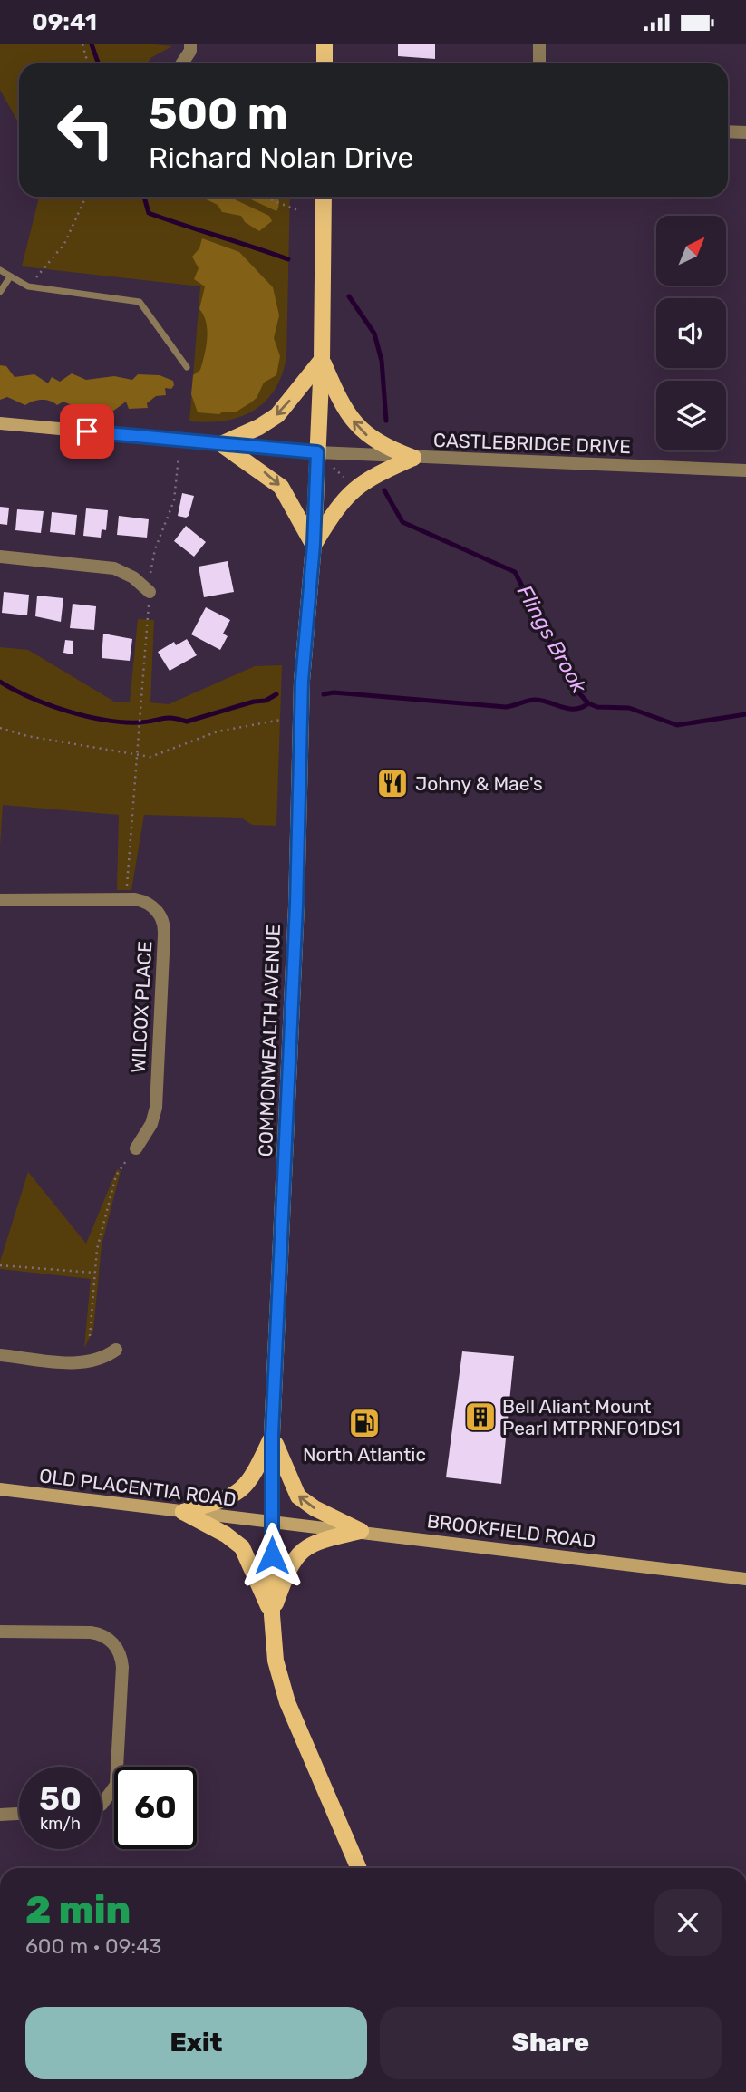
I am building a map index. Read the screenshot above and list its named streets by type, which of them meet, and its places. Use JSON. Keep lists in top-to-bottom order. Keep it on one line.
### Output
{"streets":{"main road":["COMMONWEALTH AVENUE","OLD PLACENTIA ROAD","BROOKFIELD ROAD"],"street":["CASTLEBRIDGE DRIVE","WILCOX PLACE"]},"crossings":[["CASTLEBRIDGE DRIVE","COMMONWEALTH AVENUE"],["COMMONWEALTH AVENUE","OLD PLACENTIA ROAD"],["COMMONWEALTH AVENUE","BROOKFIELD ROAD"],["OLD PLACENTIA ROAD","BROOKFIELD ROAD"]],"water":["Flings Brook"],"places":{"restaurant":["Johny & Mae's"],"building":["Bell Aliant Mount Pearl MTPRNF01DS1"],"fuel station":["North Atlantic"]},"north":"top right","page":{"status":"09:41","turn":["500 m","Richard Nolan Drive"],"speed":"50 km/h","limit":"60","heading":["2 min","600 m · 09:43"],"buttons":["Exit","Share"]}}
